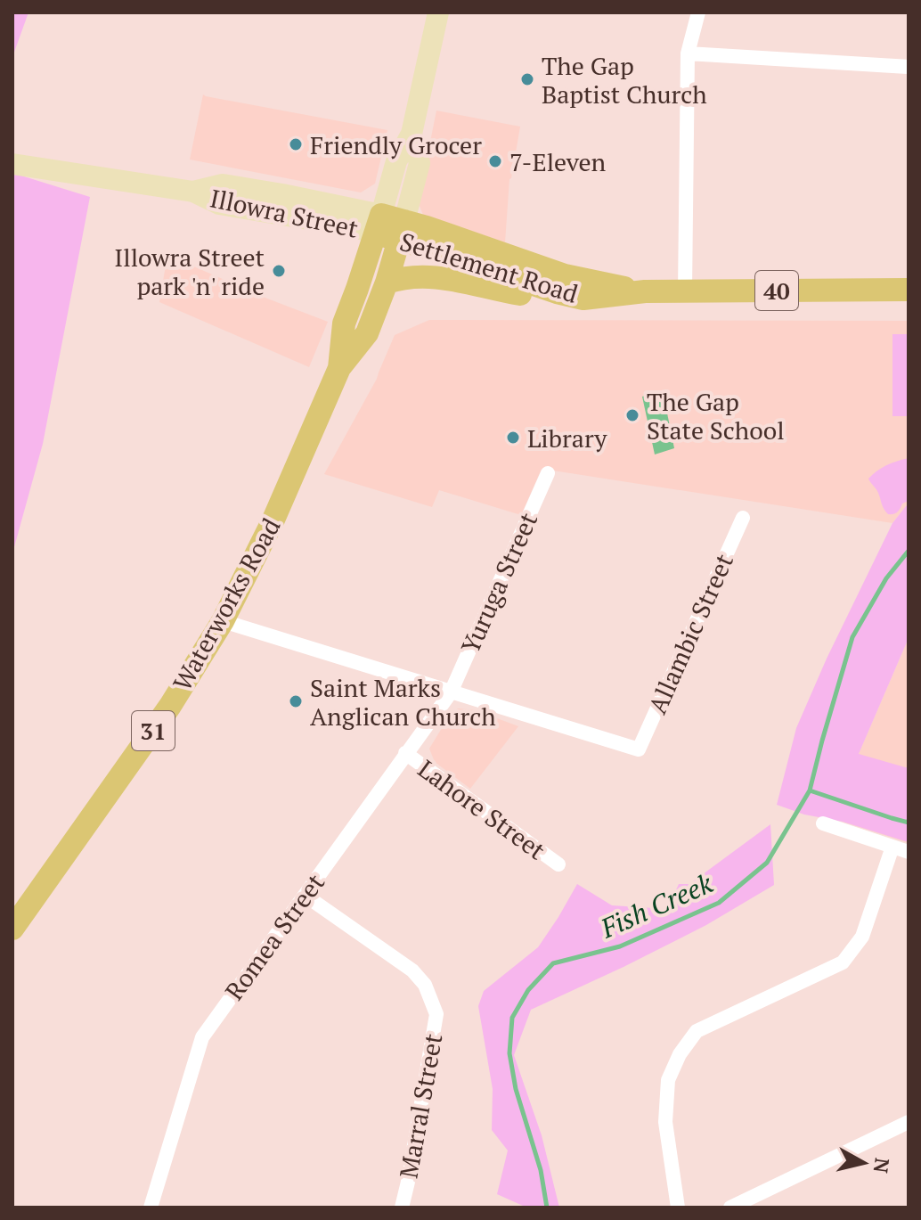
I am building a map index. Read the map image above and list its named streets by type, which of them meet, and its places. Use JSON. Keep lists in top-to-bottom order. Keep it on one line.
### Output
{"streets":{"main road":["Settlement Road","40","Waterworks Road","31"],"street":["Illowra Street","Yuruga Street","Allambic Street","Lahore Street","Romea Street","Marral Street"]},"crossings":[["Illowra Street","Settlement Road"],["Illowra Street","Waterworks Road"],["Settlement Road","Waterworks Road"],["Yuruga Street","Allambic Street"],["Yuruga Street","Romea Street"],["Allambic Street","Romea Street"],["Lahore Street","Romea Street"],["Romea Street","Marral Street"]],"water":["Fish Creek"],"places":["The Gap Baptist Church","Friendly Grocer","7-Eleven","Illowra Street park 'n' ride","The Gap State School","Library","Saint Marks Anglican Church"],"north":"right"}
